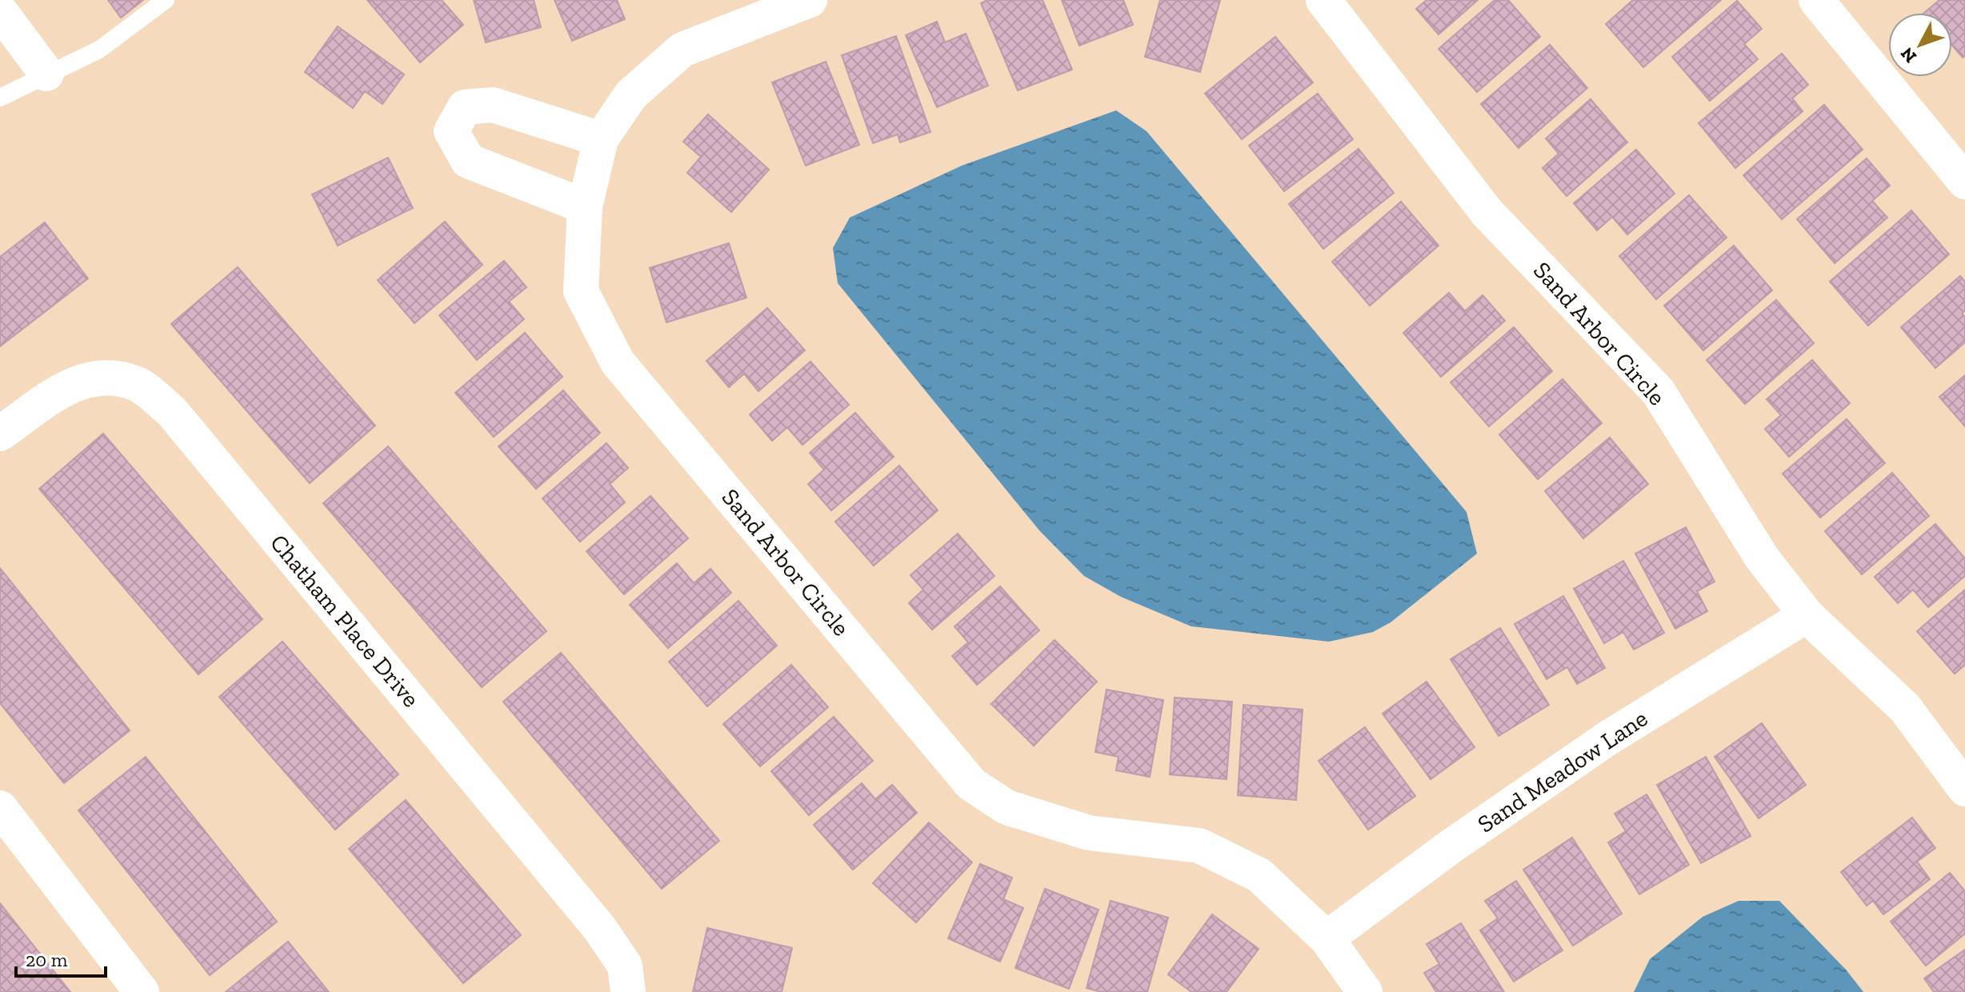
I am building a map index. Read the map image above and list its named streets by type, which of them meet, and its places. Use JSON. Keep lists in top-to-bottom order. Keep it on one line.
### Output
{"streets":{"street":["Sand Arbor Circle","Chatham Place Drive","Sand Meadow Lane"]},"crossings":[["Sand Arbor Circle","Sand Meadow Lane"]],"scale_bar":"20 m","north":"bottom left"}
